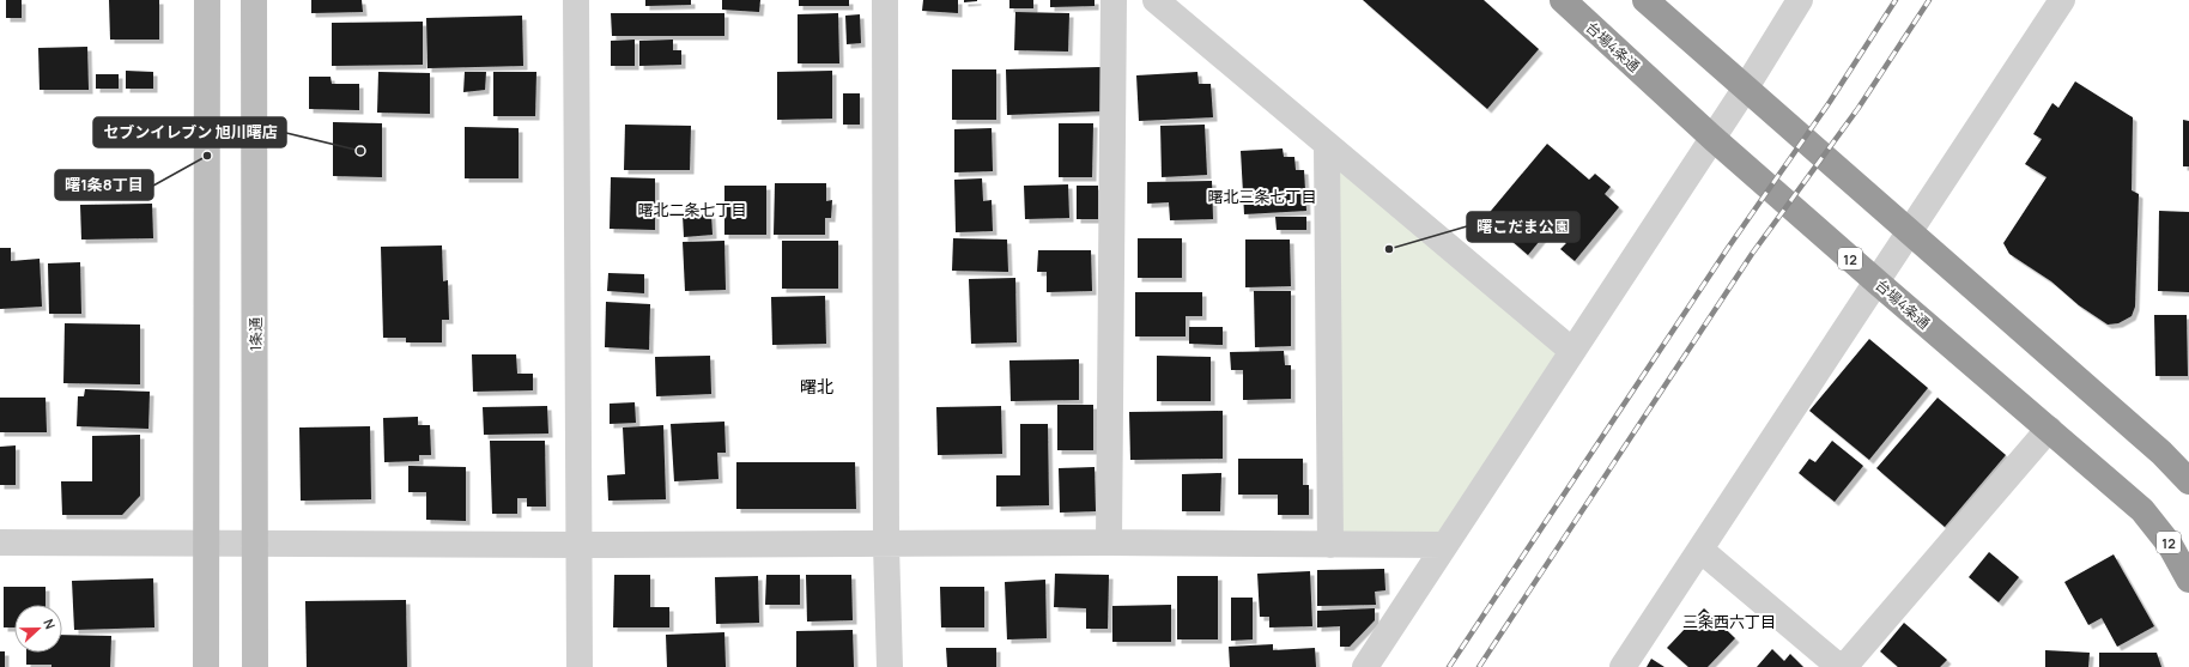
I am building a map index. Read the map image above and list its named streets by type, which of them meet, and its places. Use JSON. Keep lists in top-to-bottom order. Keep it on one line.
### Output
{"streets":{"highway":["台場4条通","12"],"street":["1条通"]},"districts":["曙北三条七丁目","曙北二条七丁目","曙北","三条西六丁目"],"places":["セブンイレブン 旭川曙店","曙1条8丁目","曙こだま公園"],"north":"right"}
